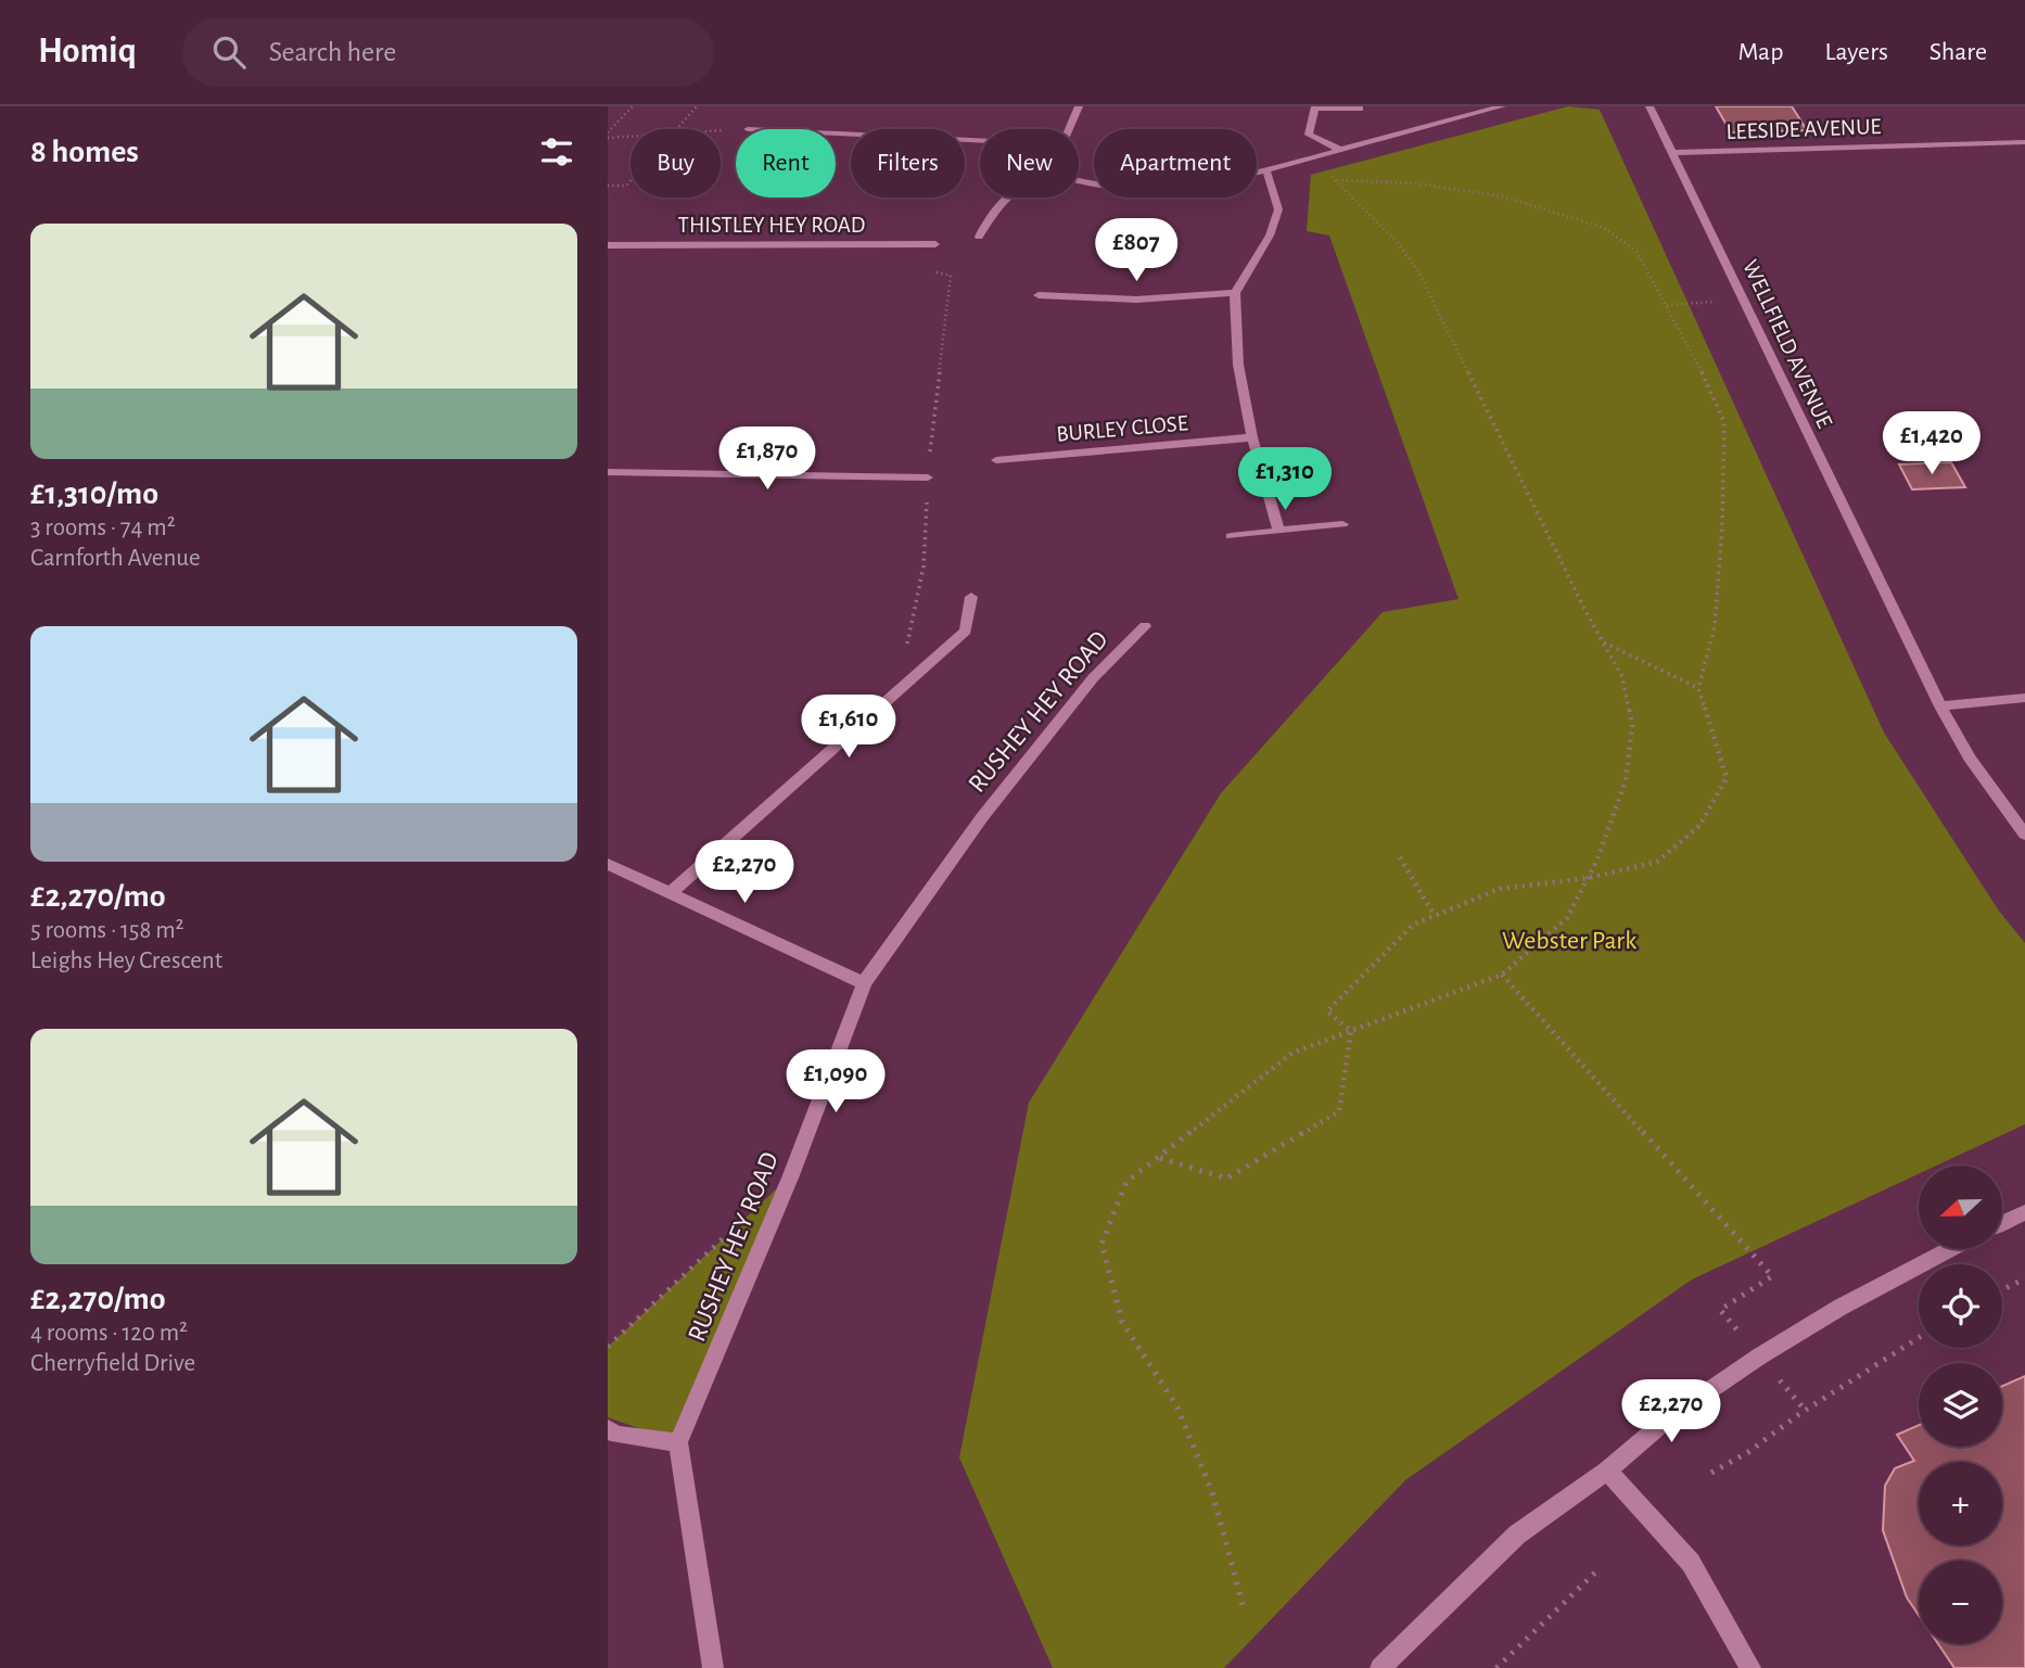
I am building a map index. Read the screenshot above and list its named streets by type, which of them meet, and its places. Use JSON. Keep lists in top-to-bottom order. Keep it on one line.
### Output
{"streets":{"street":["LEESIDE AVENUE","THISTLEY HEY ROAD","WELLFIELD AVENUE","BURLEY CLOSE","RUSHEY HEY ROAD"]},"crossings":[["LEESIDE AVENUE","WELLFIELD AVENUE"]],"parks":["Webster Park"],"north":"left","page":{"header":"Homiq","search":"Search here","nav":["Map","Layers","Share"],"heading":"8 homes","chip":["Buy","Rent","Filters","New","Apartment"],"list":[{"name":"£1,310/mo","note":"3 rooms · 74 m² · Carnforth Avenue"},{"name":"£2,270/mo","note":"5 rooms · 158 m² · Leighs Hey Crescent"},{"name":"£2,270/mo","note":"4 rooms · 120 m² · Cherryfield Drive"}],"price":["£807","£1,420","£1,870","£1,310","£1,610","£2,270","£1,090","£2,270"],"map_buttons":["+","−"]}}
